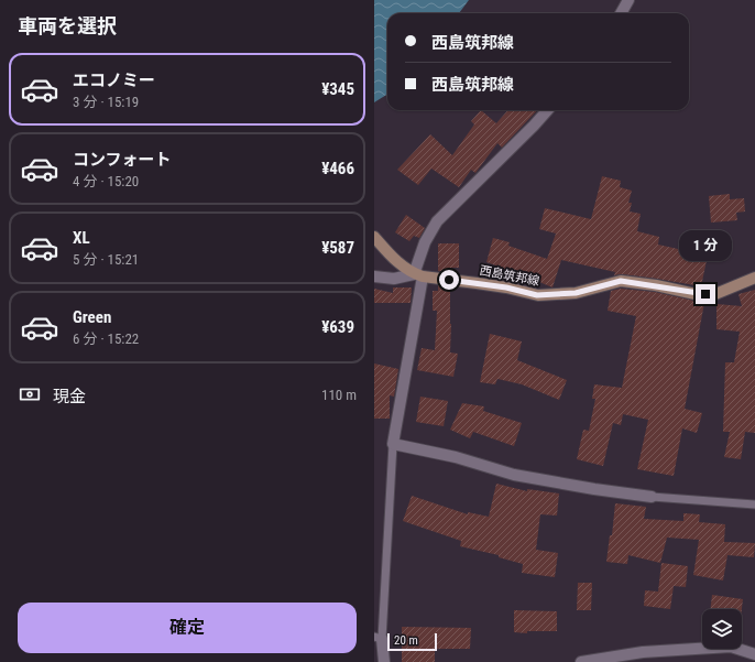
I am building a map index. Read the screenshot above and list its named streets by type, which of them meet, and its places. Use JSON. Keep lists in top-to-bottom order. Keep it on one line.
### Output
{"streets":{"main road":["西島筑邦線"]},"scale_bar":"20 m","page":{"heading":"車両を選択","banner":["西島筑邦線","西島筑邦線"],"list":[{"name":"エコノミー","note":"3 分 · 15:19","value":"¥345"},{"name":"コンフォート","note":"4 分 · 15:20","value":"¥466"},{"name":"XL","note":"5 分 · 15:21","value":"¥587"},{"name":"Green","note":"6 分 · 15:22","value":"¥639"}],"bubble":"1 分","pay":["現金","110 m"],"buttons":"確定","scale":"20 m"}}
